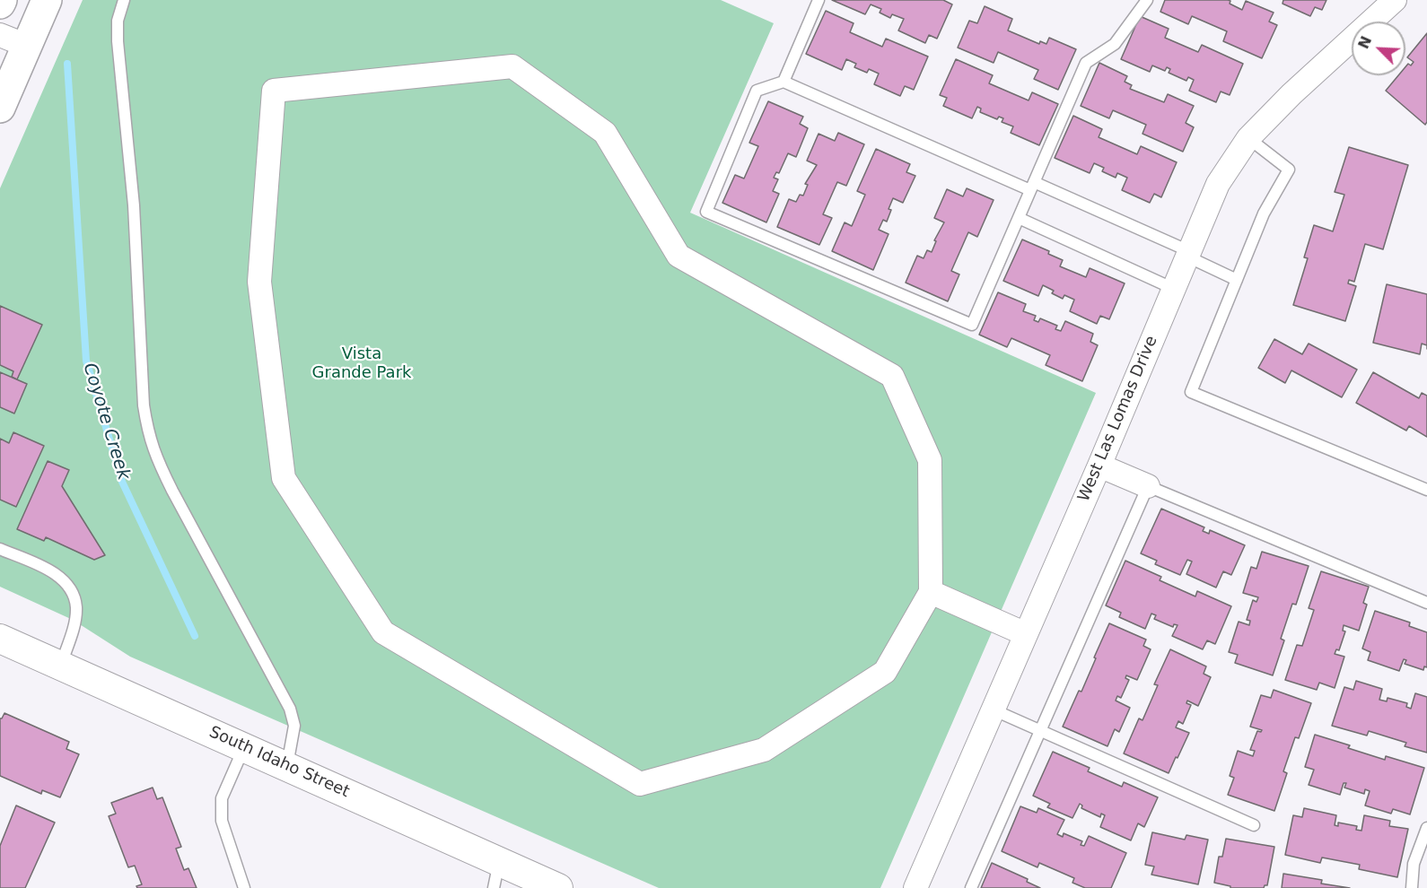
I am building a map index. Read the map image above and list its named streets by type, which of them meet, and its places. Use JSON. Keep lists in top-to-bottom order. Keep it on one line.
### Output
{"streets":{"street":["West Las Lomas Drive","South Idaho Street"]},"water":["Coyote Creek"],"parks":["Vista Grande Park"],"north":"top left"}
